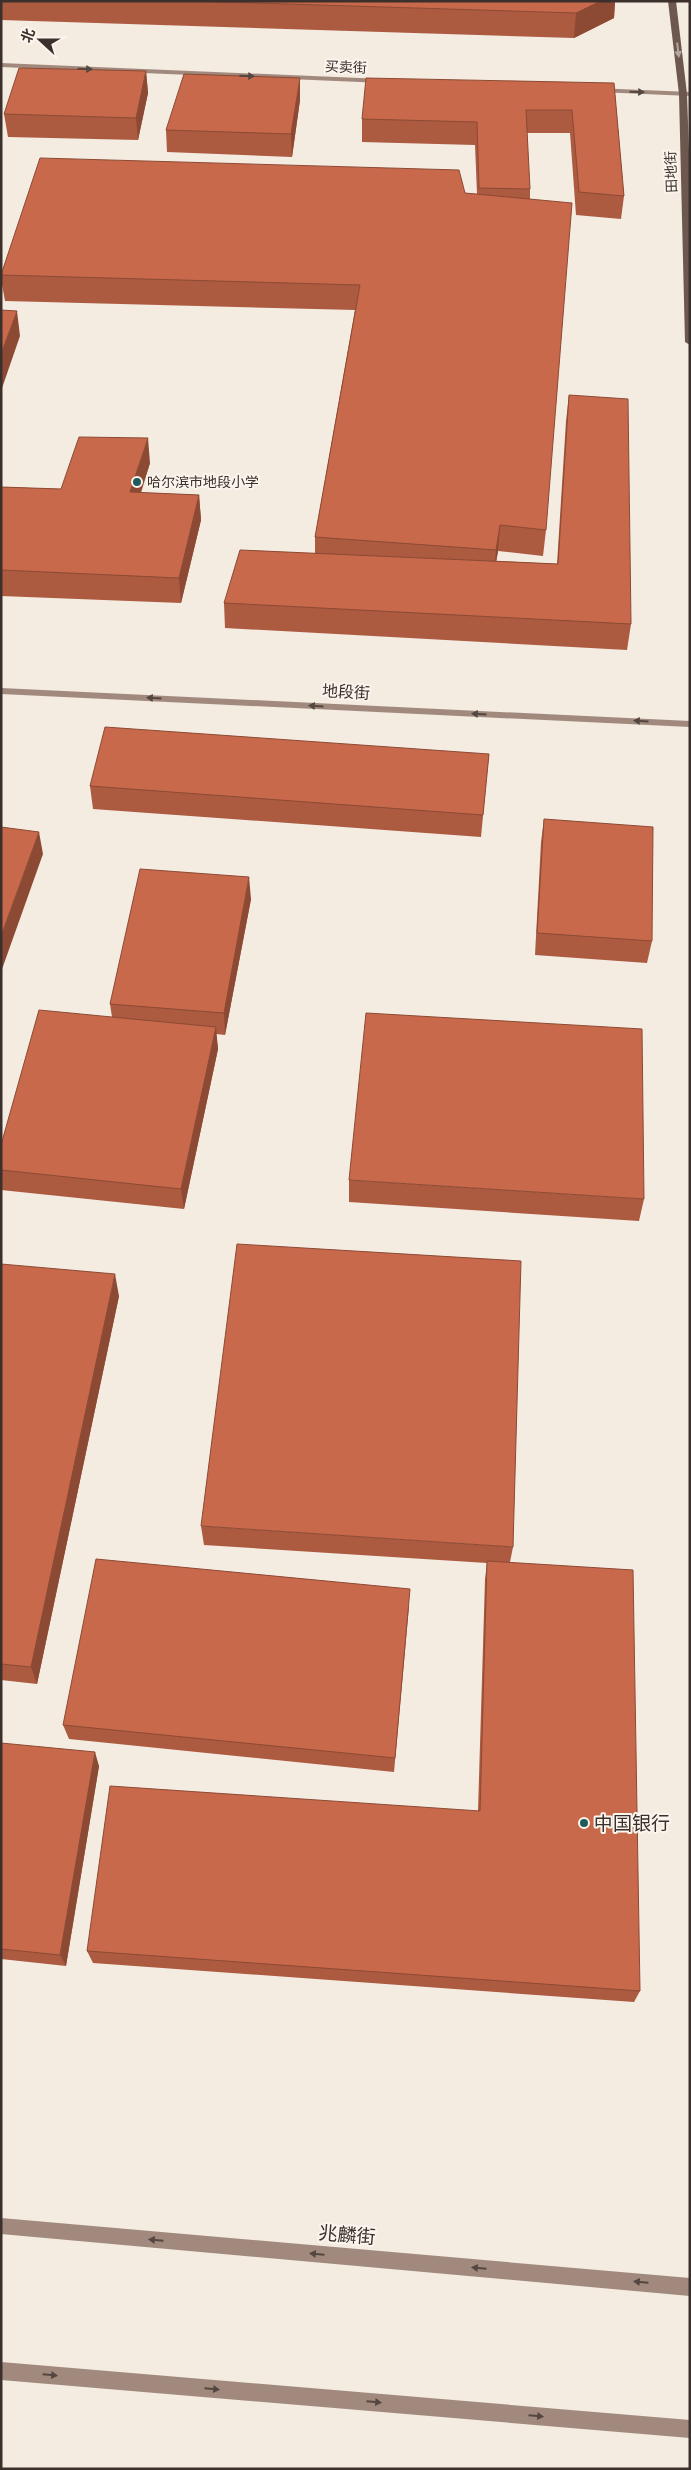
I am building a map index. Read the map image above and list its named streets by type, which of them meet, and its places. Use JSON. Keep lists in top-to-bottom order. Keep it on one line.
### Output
{"streets":{"highway":["田地街"],"main road":["买卖街","地段街","兆麟街"]},"one_way":["买卖街","地段街","兆麟街"],"places":["哈尔滨市地段小学","中国银行"],"north":"left"}
